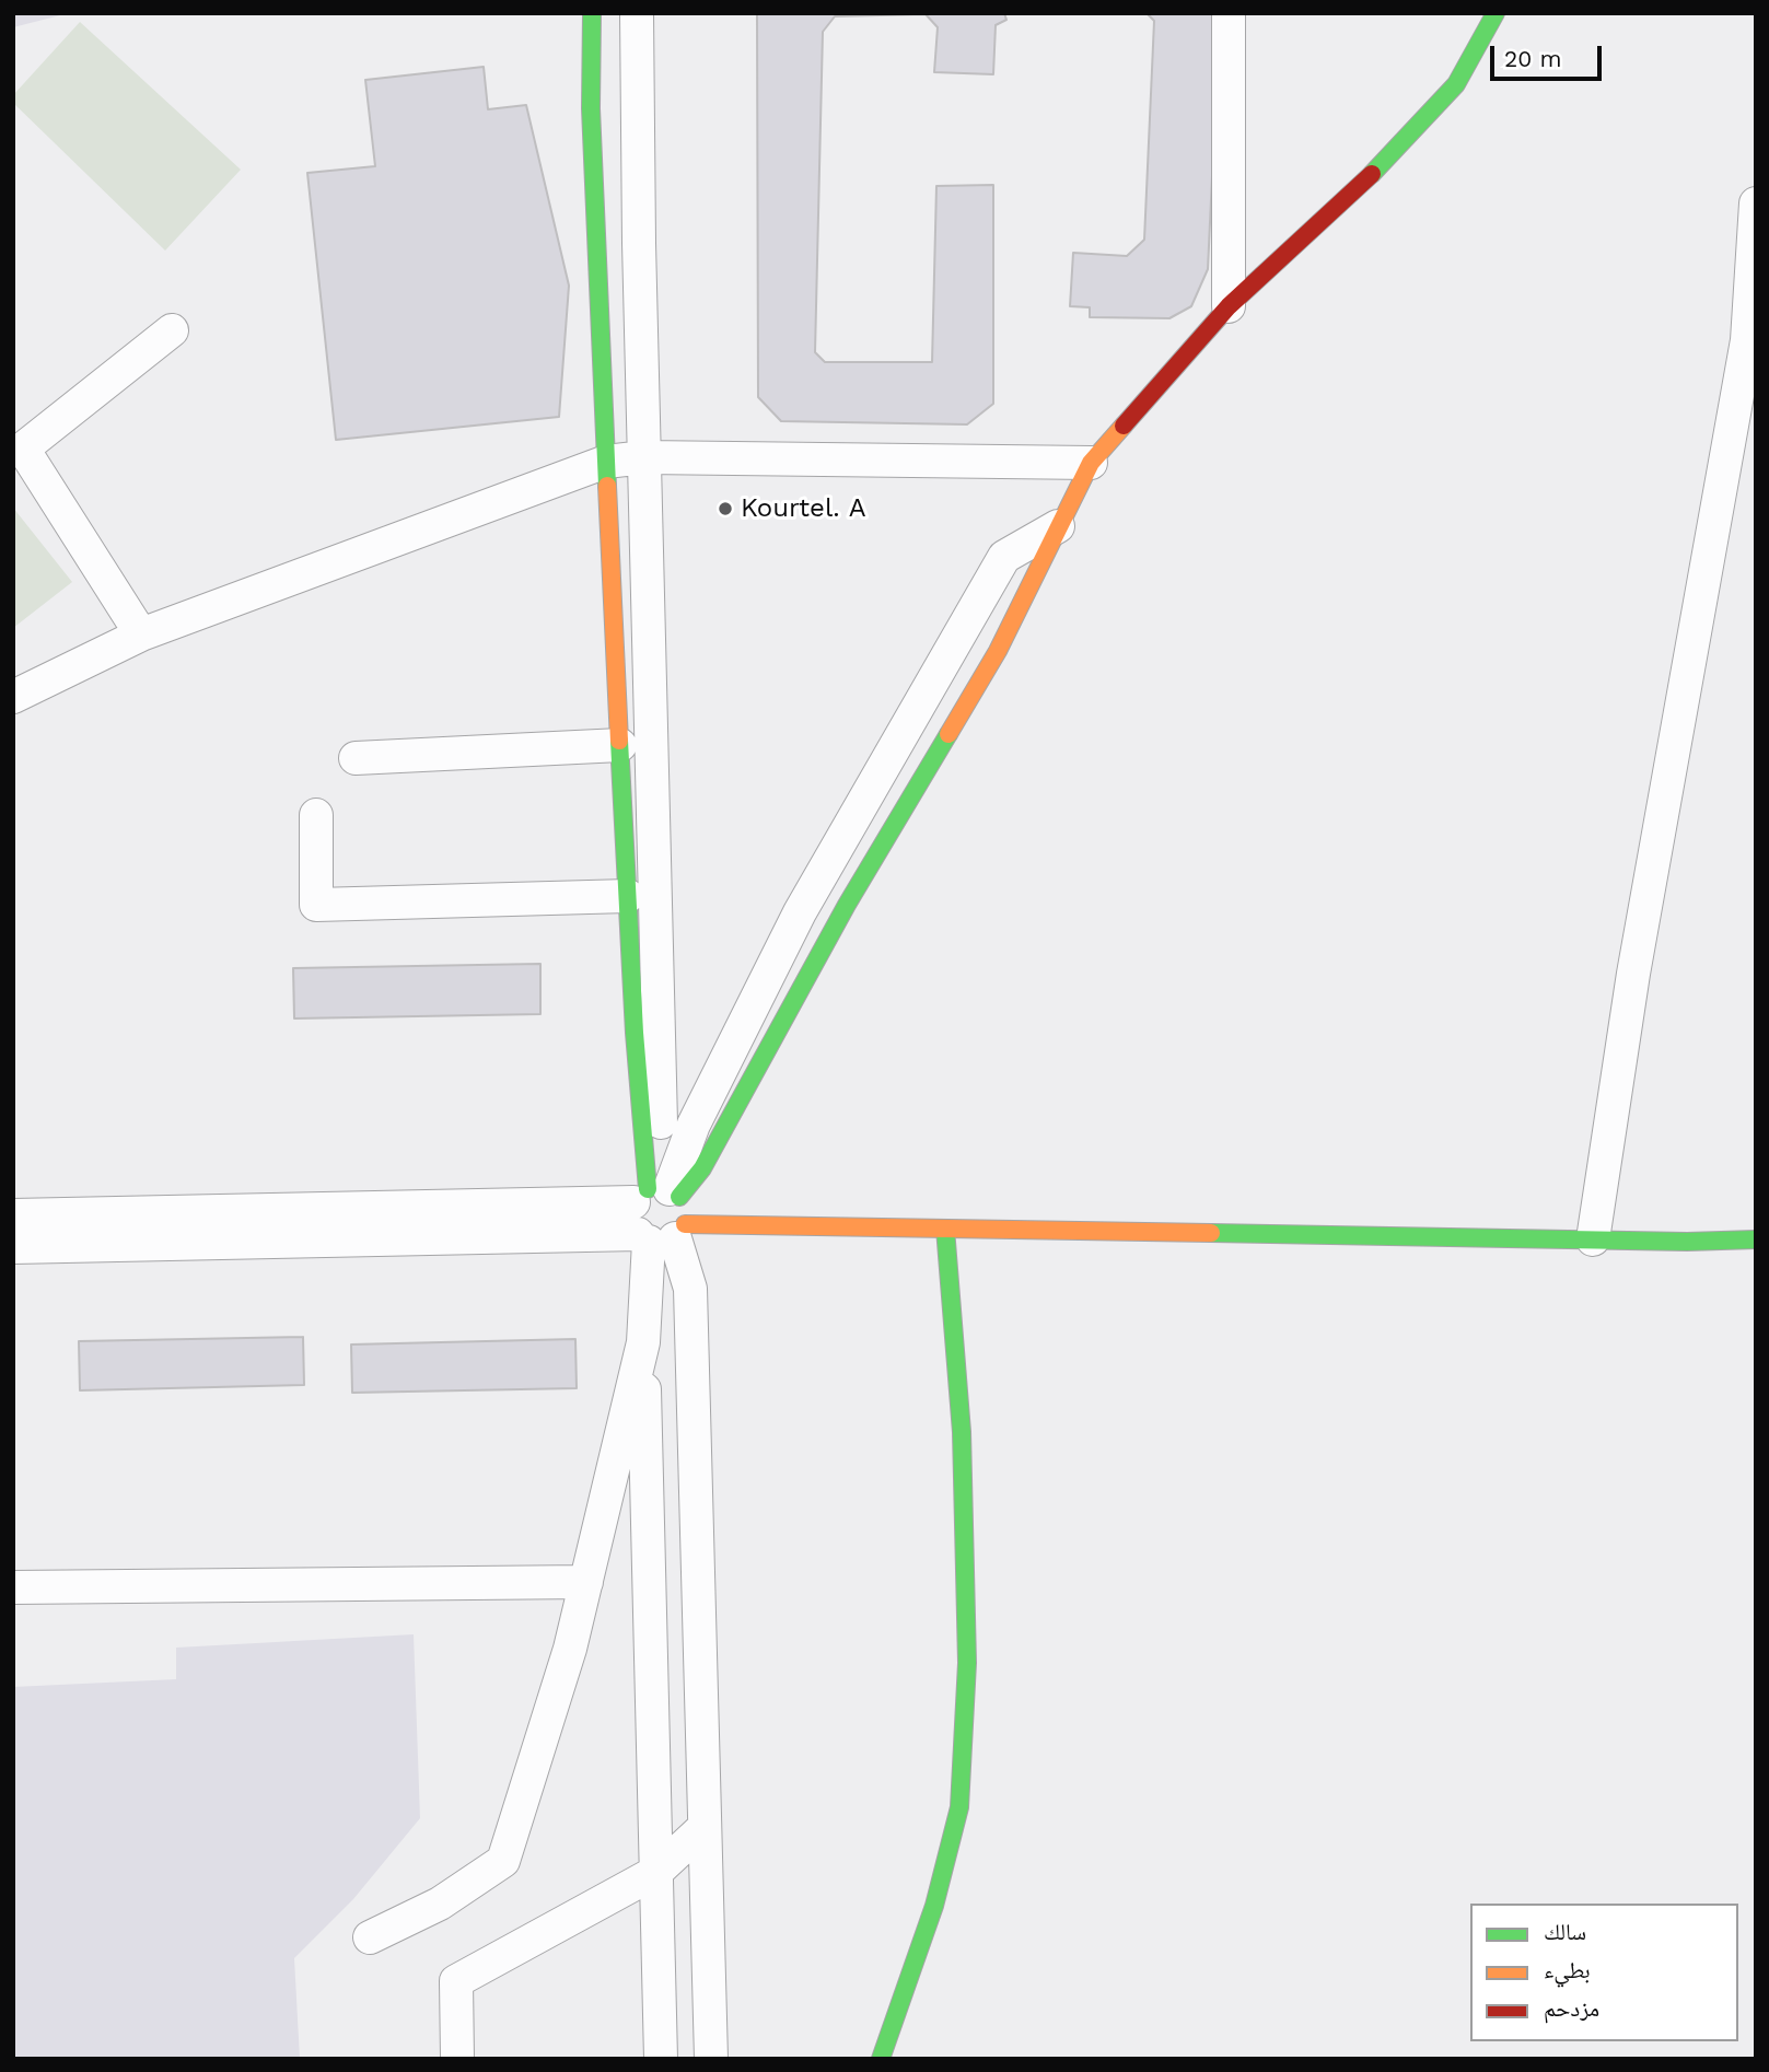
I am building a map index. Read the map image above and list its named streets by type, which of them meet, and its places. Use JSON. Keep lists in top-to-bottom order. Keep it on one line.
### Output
{"places":["Kourtel. A"],"legend":["سالك","بطيء","مزدحم"],"scale_bar":"20 m"}
